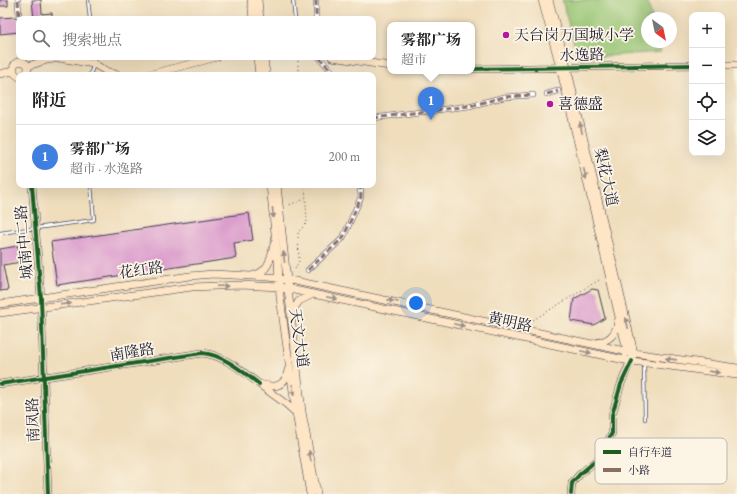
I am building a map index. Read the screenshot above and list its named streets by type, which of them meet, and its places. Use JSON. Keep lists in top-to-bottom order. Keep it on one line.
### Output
{"streets":{"main road":["水逸路","梨花大道","城南中二路","花红路","黄明路","天文大道","南隆路","南凤路"]},"crossings":[["水逸路","梨花大道"],["梨花大道","黄明路"],["城南中二路","花红路"],["城南中二路","南凤路"],["花红路","黄明路"],["花红路","天文大道"],["花红路","南凤路"],["黄明路","天文大道"],["天文大道","南隆路"],["南隆路","南凤路"]],"places":["天台岗万国城小学","喜德盛"],"legend":["自行车道","小路"],"north":"bottom right","page":{"map_buttons":["+","−"],"search":"搜索地点","popup":["雾都广场","超市"],"heading":"附近","pins":"1","list":[{"mark":"1","name":"雾都广场","note":"超市 · 水逸路","value":"200 m"}]}}
